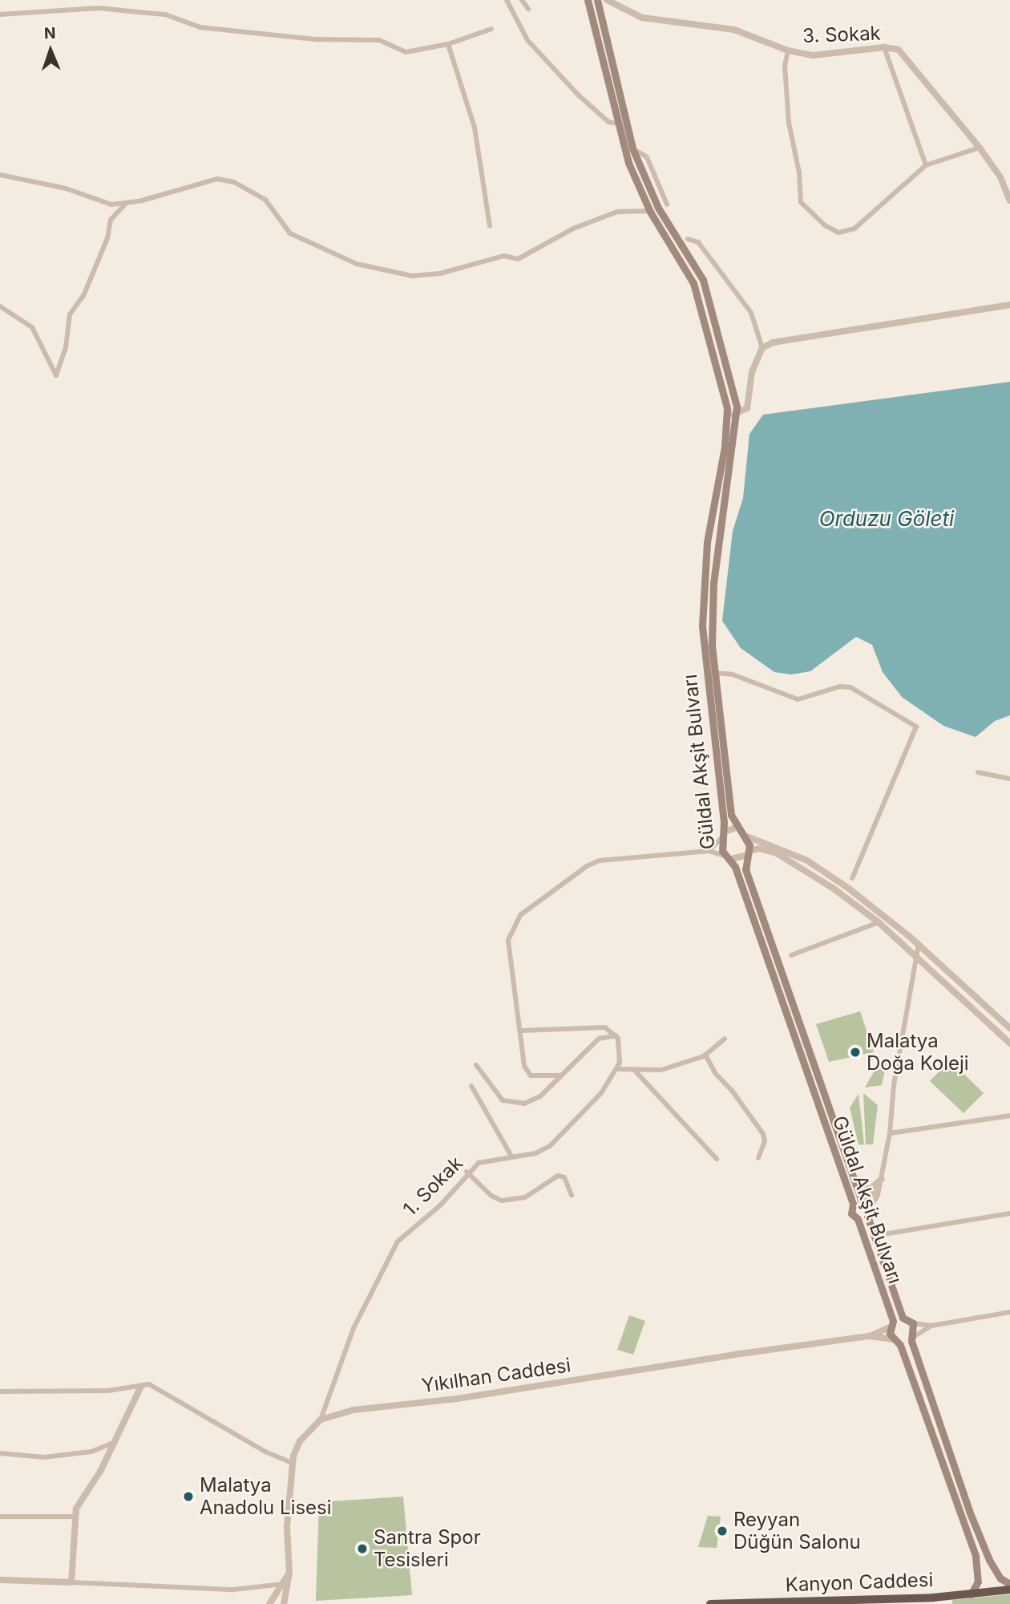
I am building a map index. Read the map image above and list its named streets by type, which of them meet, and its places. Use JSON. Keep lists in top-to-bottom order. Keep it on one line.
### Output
{"streets":{"highway":["Kanyon Caddesi"],"main road":["Güldal Akşit Bulvarı"],"street":["3. Sokak","1. Sokak","Yıkılhan Caddesi"]},"crossings":[["Güldal Akşit Bulvarı","Yıkılhan Caddesi"],["1. Sokak","Yıkılhan Caddesi"]],"water":["Orduzu Göleti"],"places":["Malatya Doğa Koleji","Malatya Anadolu Lisesi","Reyyan Düğün Salonu","Santra Spor Tesisleri"],"north":"top"}
